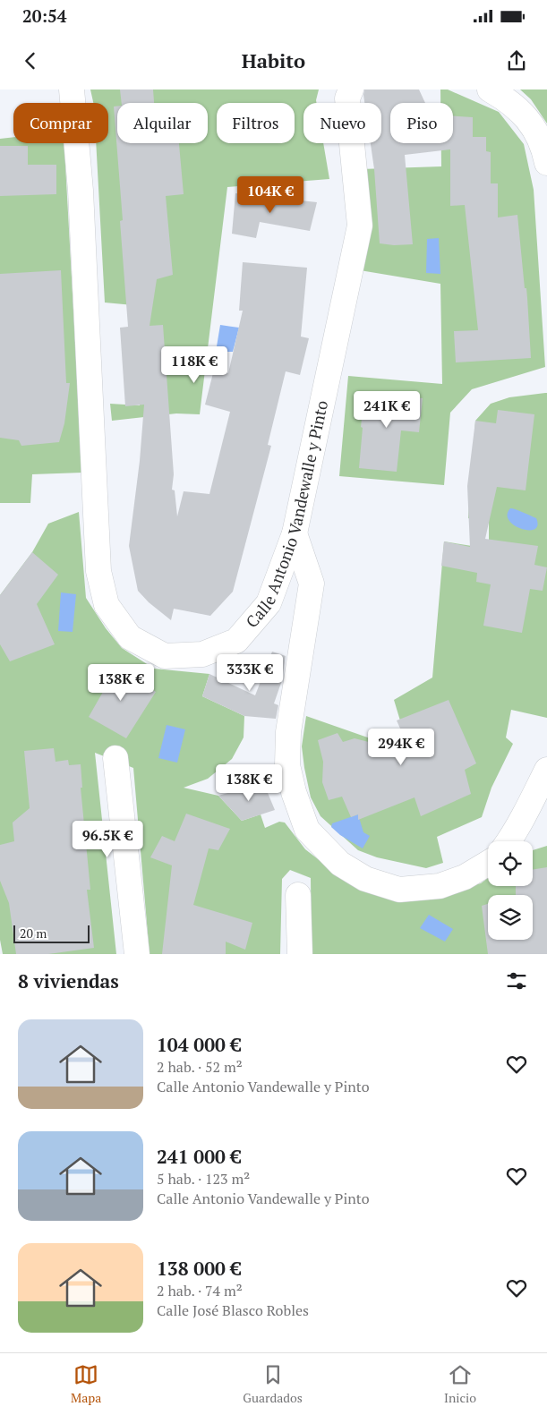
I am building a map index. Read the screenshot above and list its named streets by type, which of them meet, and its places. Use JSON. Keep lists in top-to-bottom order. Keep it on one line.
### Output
{"streets":{"street":["Calle Antonio Vandewalle y Pinto"]},"scale_bar":"20 m","page":{"status":"20:54","header":"Habito","chip":["Comprar","Alquilar","Filtros","Nuevo","Piso"],"price":["104K €","118K €","241K €","333K €","138K €","294K €","138K €","96.5K €"],"scale":"20 m","heading":"8 viviendas","list":[{"name":"104 000 €","note":"2 hab. · 52 m² · Calle Antonio Vandewalle y Pinto"},{"name":"241 000 €","note":"5 hab. · 123 m² · Calle Antonio Vandewalle y Pinto"},{"name":"138 000 €","note":"2 hab. · 74 m² · Calle José Blasco Robles"}],"tabs":["Mapa","Guardados","Inicio"]}}
